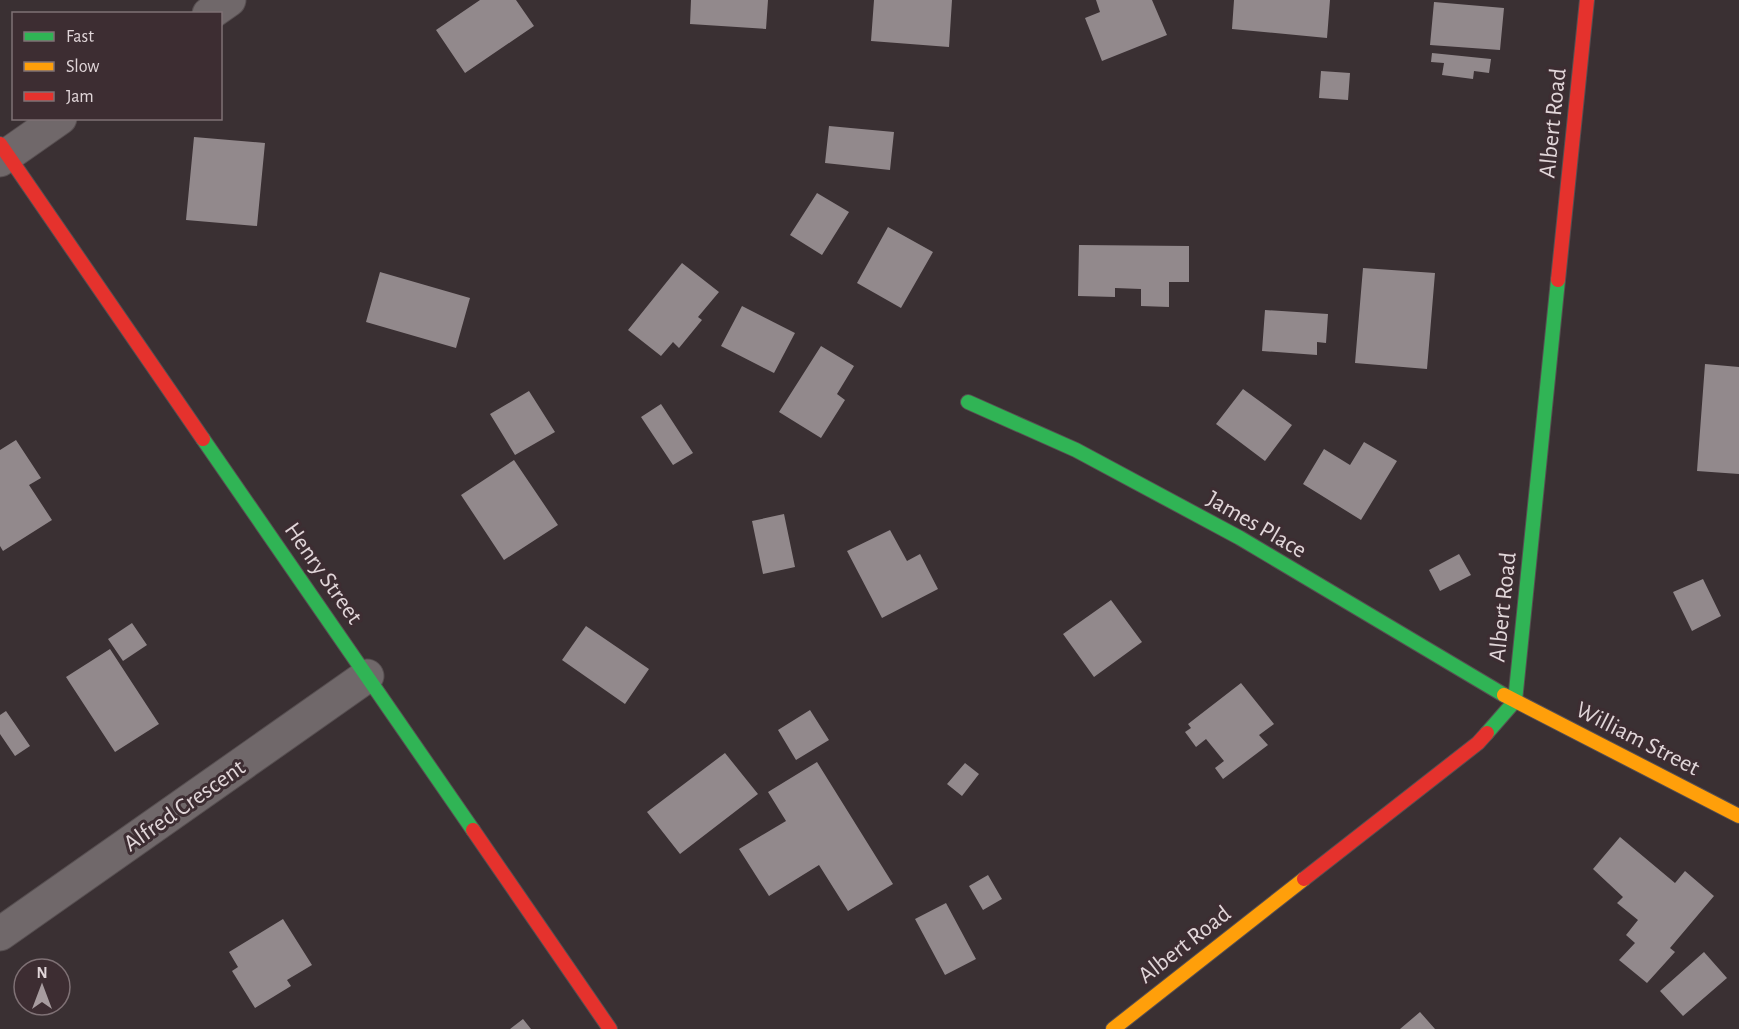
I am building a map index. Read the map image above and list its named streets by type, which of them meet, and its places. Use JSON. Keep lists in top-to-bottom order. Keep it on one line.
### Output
{"streets":{"street":["Albert Road","James Place","Henry Street","William Street","Alfred Crescent"]},"crossings":[["Albert Road","James Place"],["Albert Road","William Street"],["James Place","William Street"],["Henry Street","Alfred Crescent"]],"legend":["Fast","Slow","Jam"],"north":"top"}
